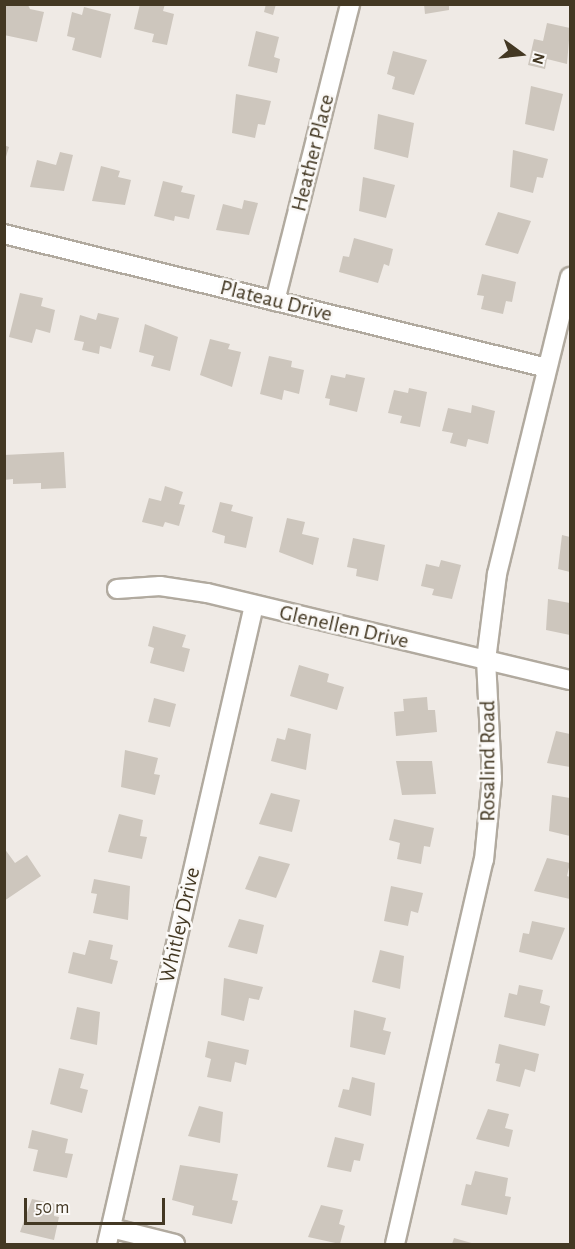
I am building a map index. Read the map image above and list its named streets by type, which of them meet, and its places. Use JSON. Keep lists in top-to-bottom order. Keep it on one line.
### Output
{"streets":{"street":["Heather Place","Plateau Drive","Glenellen Drive","Rosalind Road","Whitley Drive"]},"crossings":[["Heather Place","Plateau Drive"],["Plateau Drive","Rosalind Road"],["Glenellen Drive","Rosalind Road"],["Glenellen Drive","Whitley Drive"]],"scale_bar":"50 m","north":"right"}
